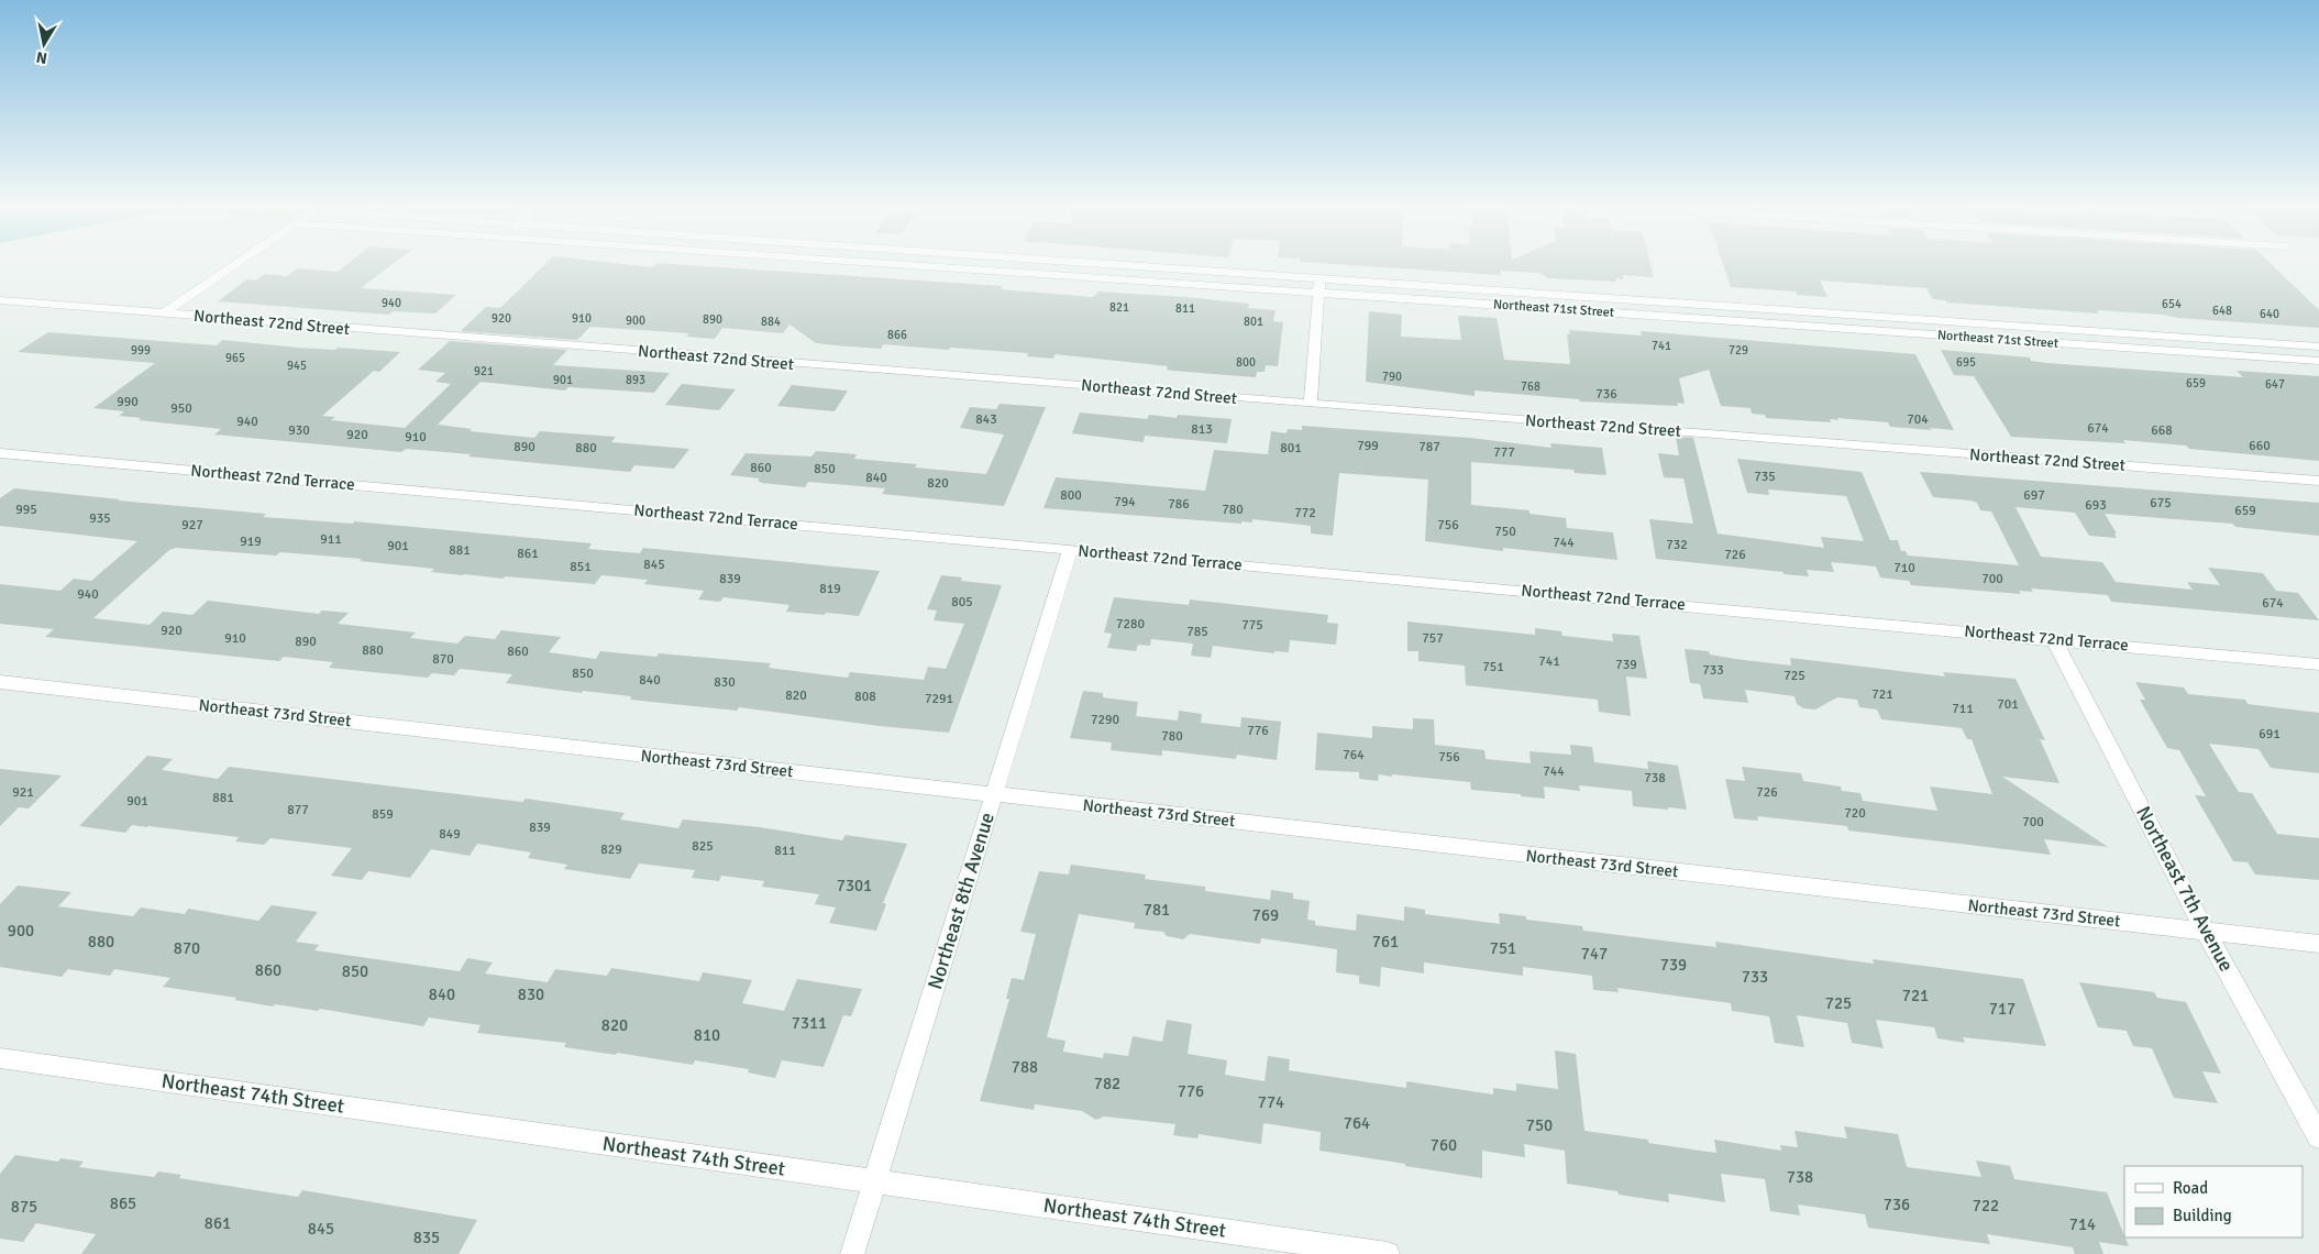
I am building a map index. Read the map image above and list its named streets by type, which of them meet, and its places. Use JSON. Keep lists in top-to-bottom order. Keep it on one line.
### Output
{"streets":{"street":["Northeast 71st Street","Northeast 72nd Street","Northeast 72nd Terrace","Northeast 73rd Street","Northeast 7th Avenue","Northeast 8th Avenue","Northeast 74th Street"]},"crossings":[["Northeast 72nd Terrace","Northeast 7th Avenue"],["Northeast 72nd Terrace","Northeast 8th Avenue"],["Northeast 73rd Street","Northeast 7th Avenue"],["Northeast 73rd Street","Northeast 8th Avenue"],["Northeast 8th Avenue","Northeast 74th Street"]],"house_numbers":["940","654","821","811","648","640","920","910","890","900","884","801","866","741","999","729","965","800","695","945","921","790","901","893","659","647","768","736","990","950","843","704","940","674","813","930","668","920","910","799","660","890","787","880","801","777","860","850","735","840","820","800","697","794","675","786","693","995","780","659","772","935","927","756","750","911","919","744","732","901","881","861","726","845","851","710","839","700","819","940","805","674","7280","775","920","785","910","757","890","880","860","870","741","739","751","733","850","725","840","830","721","820","808","7291","701","711","7290","776","691","780","764","756","744","738","921","726","881","901","877","720","859","700","839","849","825","829","811","7301","781","769","900","880","761","870","751","747","739","860","850","733","840","830","721","725","717","7311","820","810","788","782","776","774","764","750","760","738","865","736","722","875","861","714","845","835"],"legend":["Road","Building"],"north":"bottom"}
